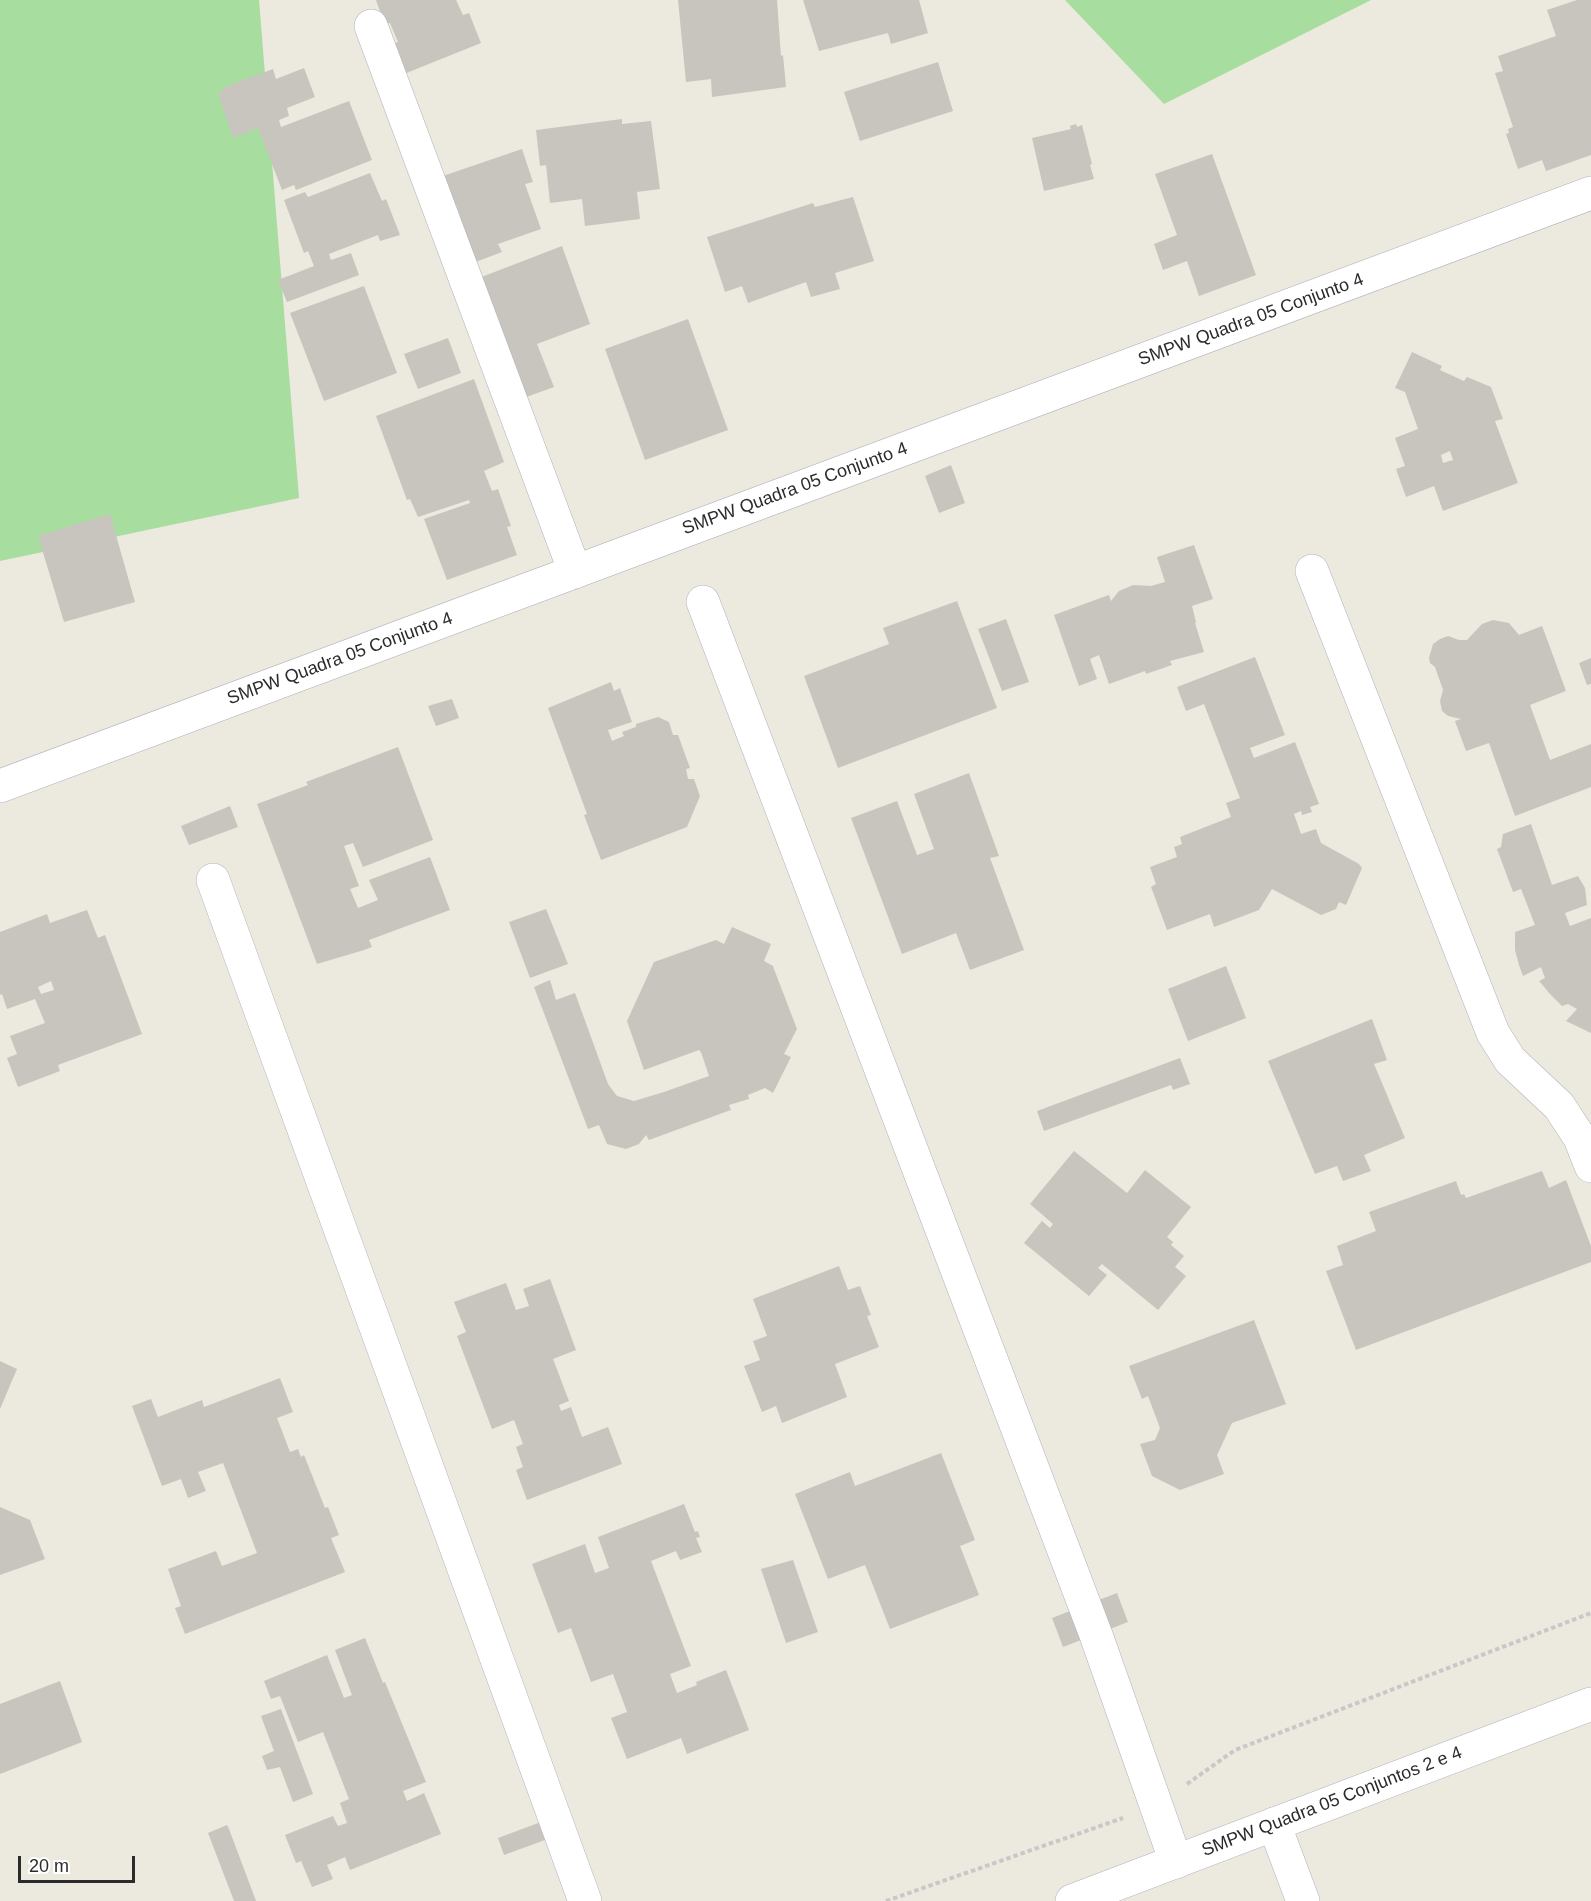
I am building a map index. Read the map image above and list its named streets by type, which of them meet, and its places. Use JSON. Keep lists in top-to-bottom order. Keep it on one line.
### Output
{"streets":{"street":["SMPW Quadra 05 Conjunto 4","SMPW Quadra 05 Conjuntos 2 e 4"]},"scale_bar":"20 m"}
